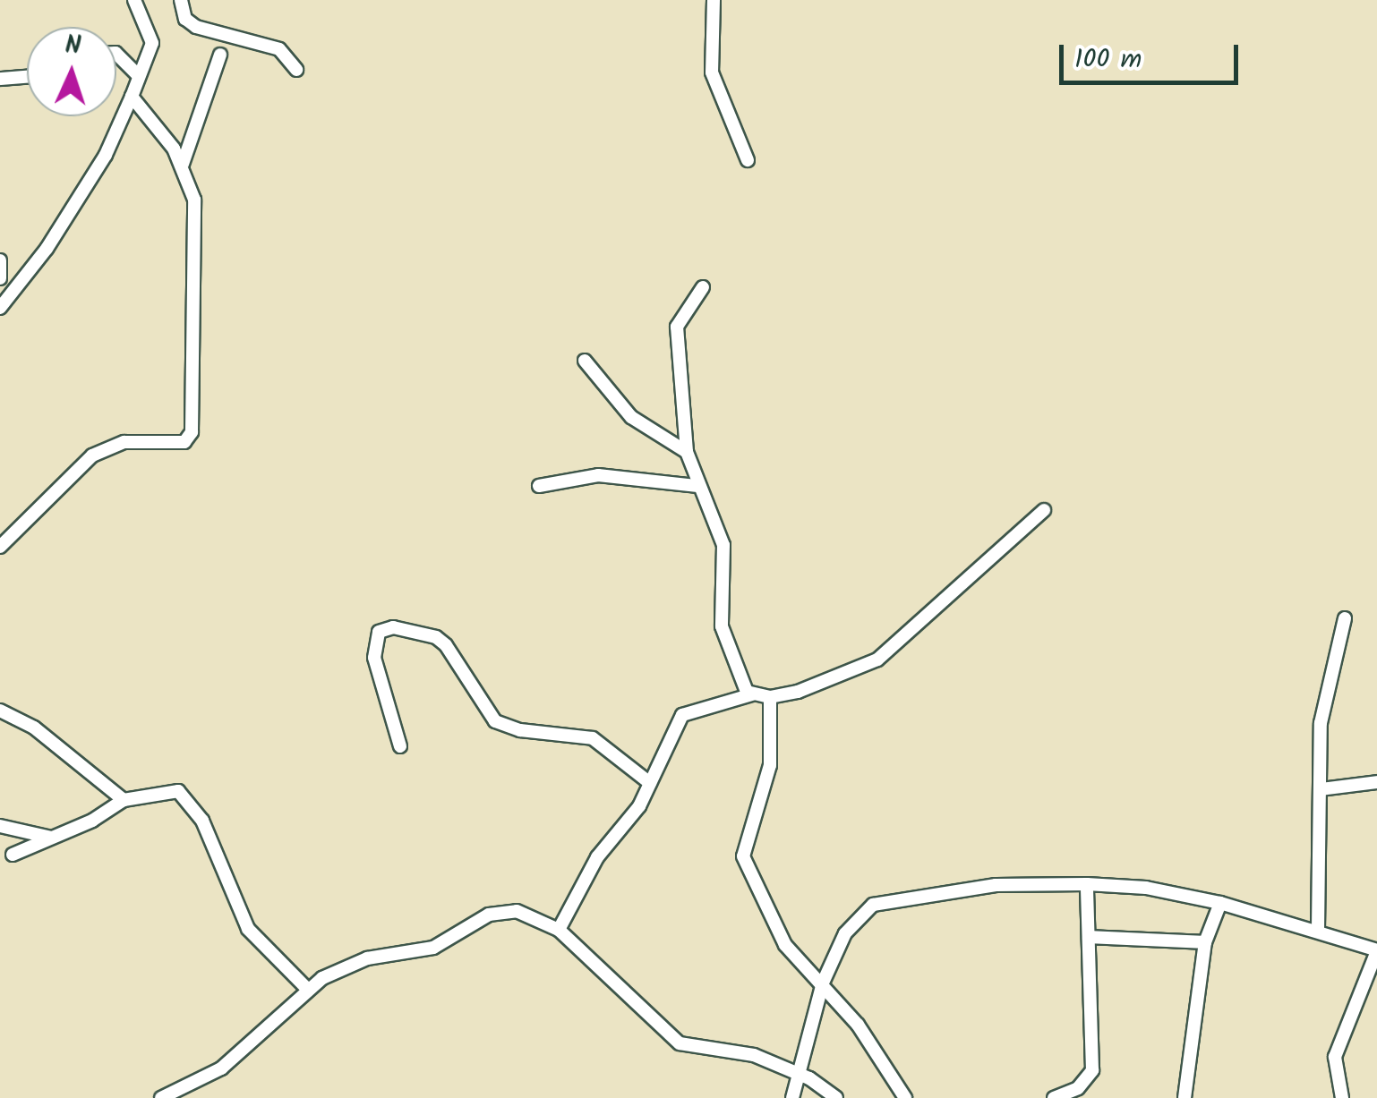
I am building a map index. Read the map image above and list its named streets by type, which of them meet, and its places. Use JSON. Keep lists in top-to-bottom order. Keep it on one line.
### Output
{"scale_bar":"100 m","north":"top"}
